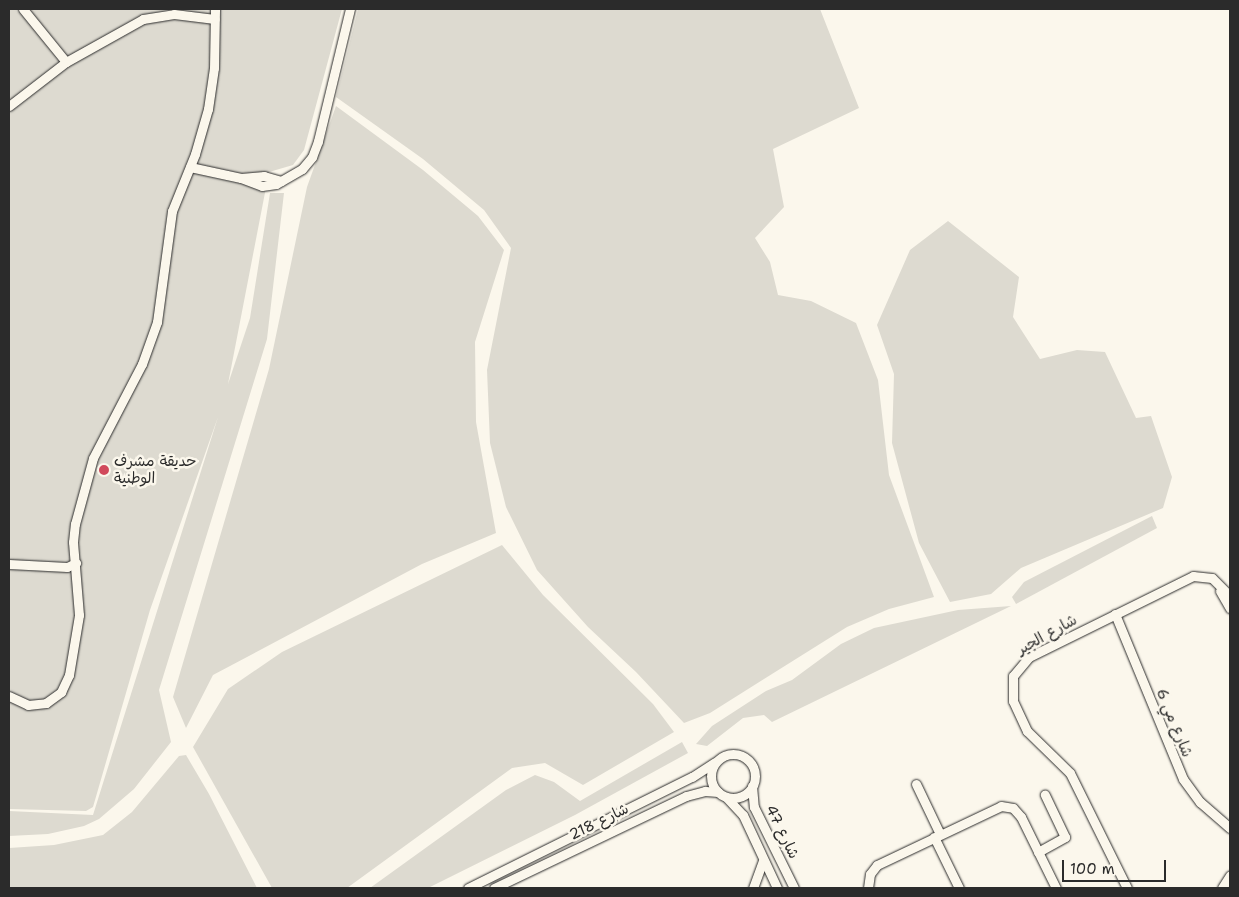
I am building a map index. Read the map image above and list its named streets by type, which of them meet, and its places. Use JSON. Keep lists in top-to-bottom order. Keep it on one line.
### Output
{"streets":{"street":["شارع الجير","شارع مي 6","شارع 218","شارع 47"]},"crossings":[["شارع الجير","شارع مي 6"],["شارع 218","شارع 47"]],"places":["حديقة مشرف الوطنية"],"scale_bar":"100 m"}
